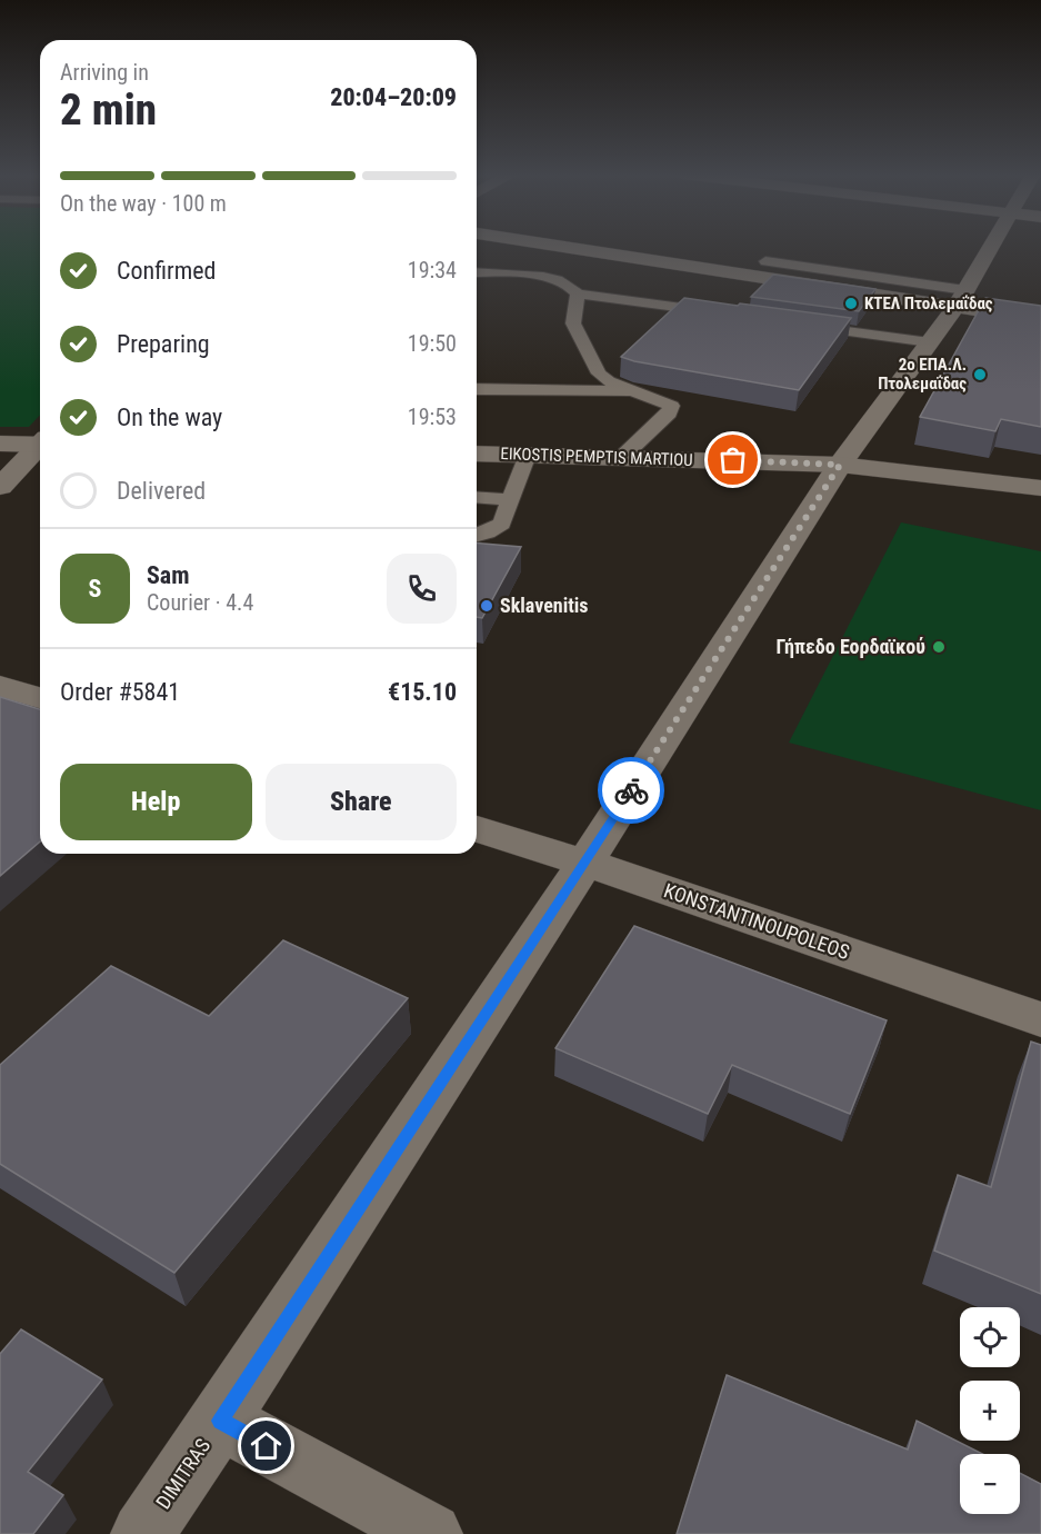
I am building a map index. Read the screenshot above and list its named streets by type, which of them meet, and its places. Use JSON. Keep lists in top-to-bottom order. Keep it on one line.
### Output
{"streets":{"street":["EIKOSTIS PEMPTIS MARTIOU","KONSTANTINOUPOLEOS","DIMITRAS"]},"crossings":[["EIKOSTIS PEMPTIS MARTIOU","DIMITRAS"],["KONSTANTINOUPOLEOS","DIMITRAS"]],"places":["ΚΤΕΛ Πτολεμαΐδας","2ο ΕΠΑ.Λ. Πτολεμαΐδας","Sklavenitis","Γήπεδο Εορδαϊκού"],"page":{"heading":["2 min","Arriving in","20:04–20:09"],"panel":["Sam","Courier · 4.4","Order #5841","€15.10"],"bar":"On the way · 100 m","list":[["Confirmed","19:34"],["Preparing","19:50"],["On the way","19:53"],"Delivered"],"round":"S","buttons":["Help","Share"],"map_buttons":["+","−"]}}
